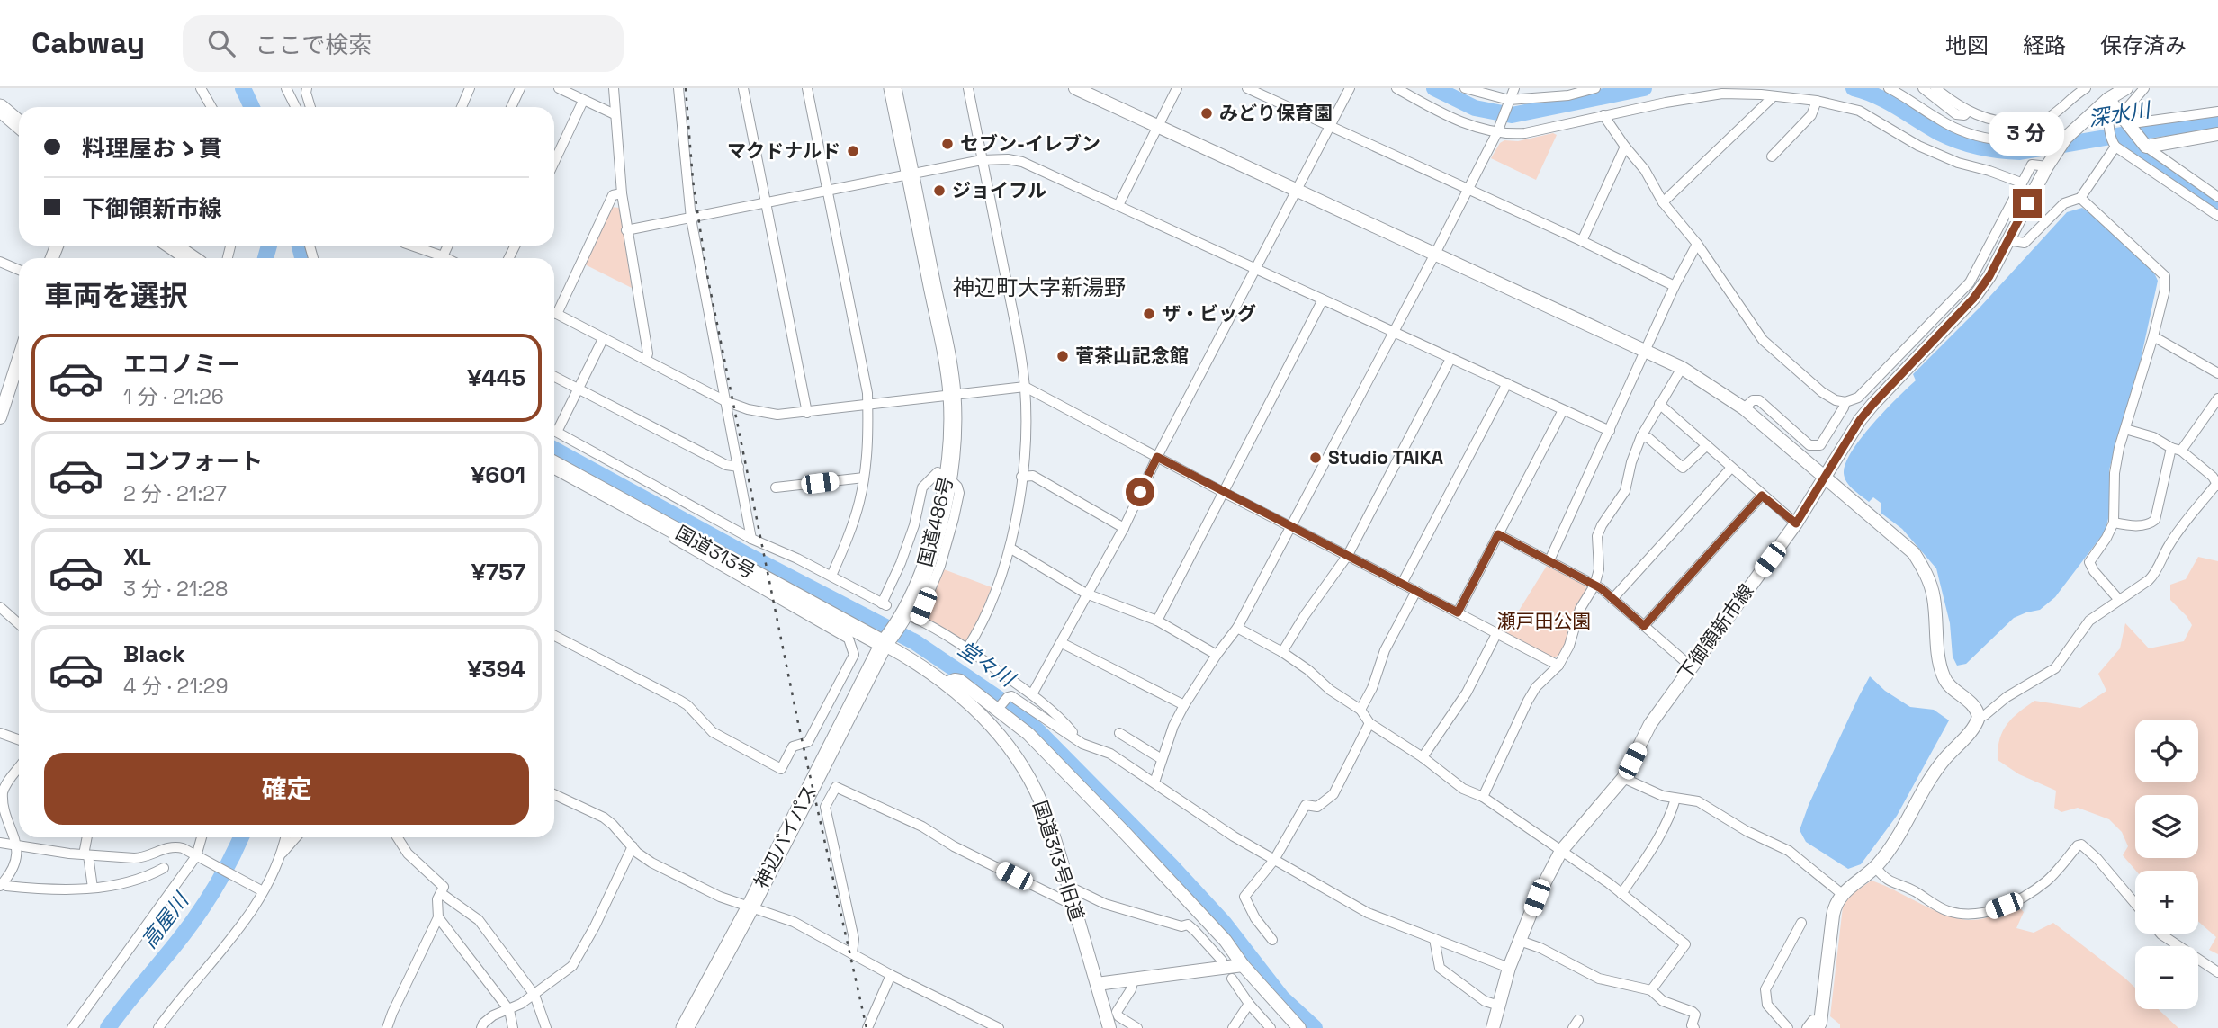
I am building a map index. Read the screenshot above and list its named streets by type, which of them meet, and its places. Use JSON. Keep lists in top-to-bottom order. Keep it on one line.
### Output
{"streets":{"highway":["国道486号","国道313号","神辺バイパス"],"street":["下御領新市線","国道313号旧道"]},"crossings":[["国道486号","国道313号"],["国道486号","神辺バイパス"],["国道486号","国道313号旧道"],["国道313号","神辺バイパス"],["国道313号","国道313号旧道"],["神辺バイパス","国道313号旧道"]],"districts":["神辺町大字新湯野"],"water":["深水川","堂々川","高屋川"],"parks":["瀬戸田公園"],"places":["みどり保育園","セブン-イレブン","マクドナルド","ジョイフル","ザ・ビッグ","菅茶山記念館","Studio TAIKA"],"page":{"header":"Cabway","search":"ここで検索","nav":["地図","経路","保存済み"],"banner":["料理屋おゝ貫","下御領新市線"],"bubble":"3 分","heading":"車両を選択","list":[{"name":"エコノミー","note":"1 分 · 21:26","value":"¥445"},{"name":"コンフォート","note":"2 分 · 21:27","value":"¥601"},{"name":"XL","note":"3 分 · 21:28","value":"¥757"},{"name":"Black","note":"4 分 · 21:29","value":"¥394"}],"map_buttons":["+","−"],"buttons":"確定"}}
